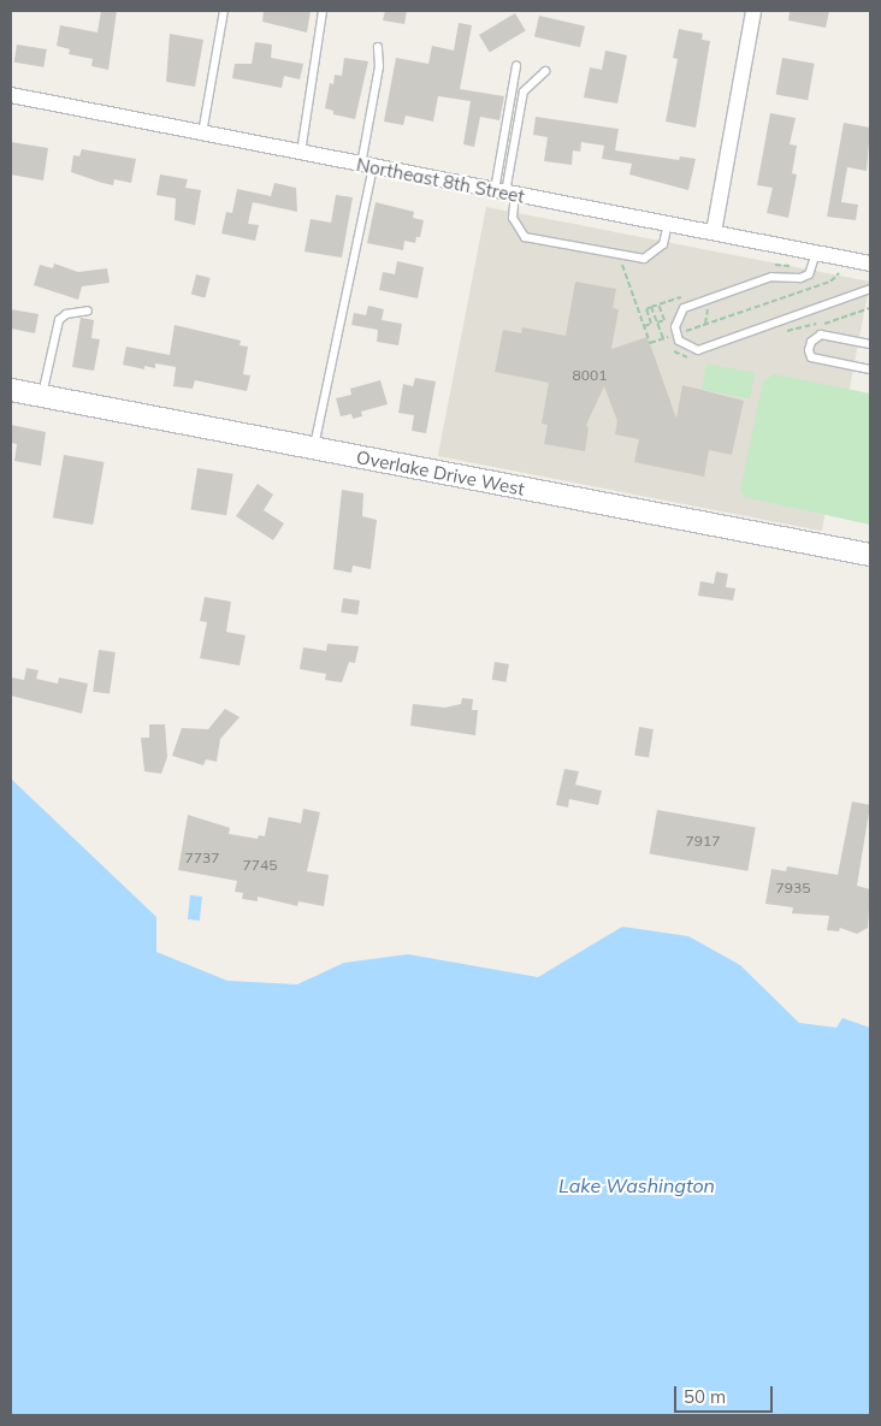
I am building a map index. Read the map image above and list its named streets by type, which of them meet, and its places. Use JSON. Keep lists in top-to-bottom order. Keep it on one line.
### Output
{"streets":{"street":["Northeast 8th Street","Overlake Drive West"]},"water":["Lake Washington"],"house_numbers":["8001","7917","7737","7745","7935"],"scale_bar":"50 m"}
